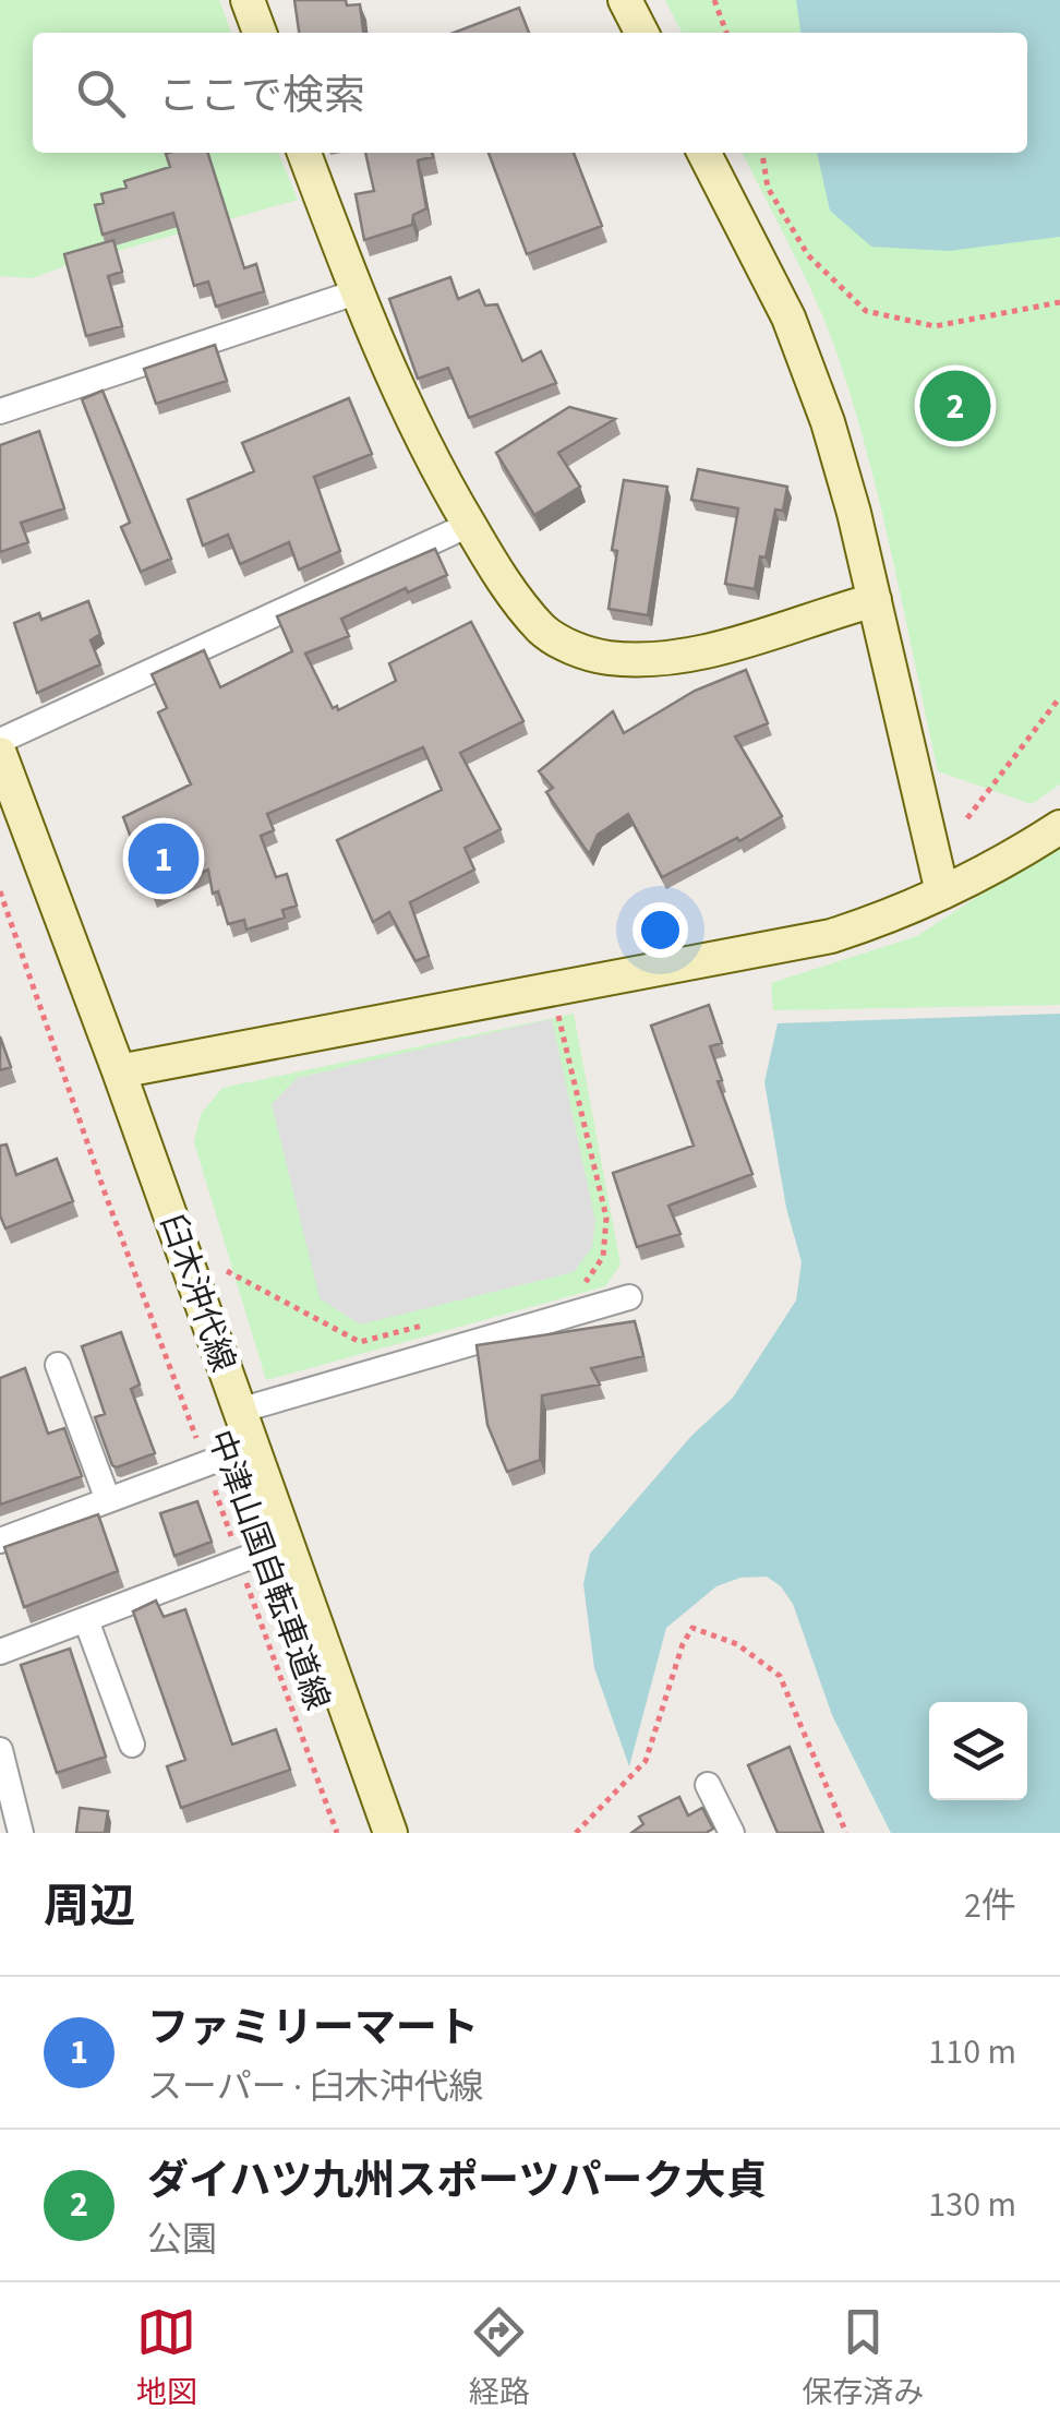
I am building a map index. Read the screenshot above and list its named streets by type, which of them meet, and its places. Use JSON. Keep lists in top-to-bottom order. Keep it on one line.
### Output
{"streets":{"street":["臼木沖代線"],"path":["中津山国自転車道線"]},"page":{"search":"ここで検索","pins":["2","1"],"heading":["周辺","2件"],"list":[{"mark":"1","name":"ファミリーマート","note":"スーパー · 臼木沖代線","value":"110 m"},{"mark":"2","name":"ダイハツ九州スポーツパーク大貞","note":"公園","value":"130 m"}],"nav":["地図","経路","保存済み"]}}
